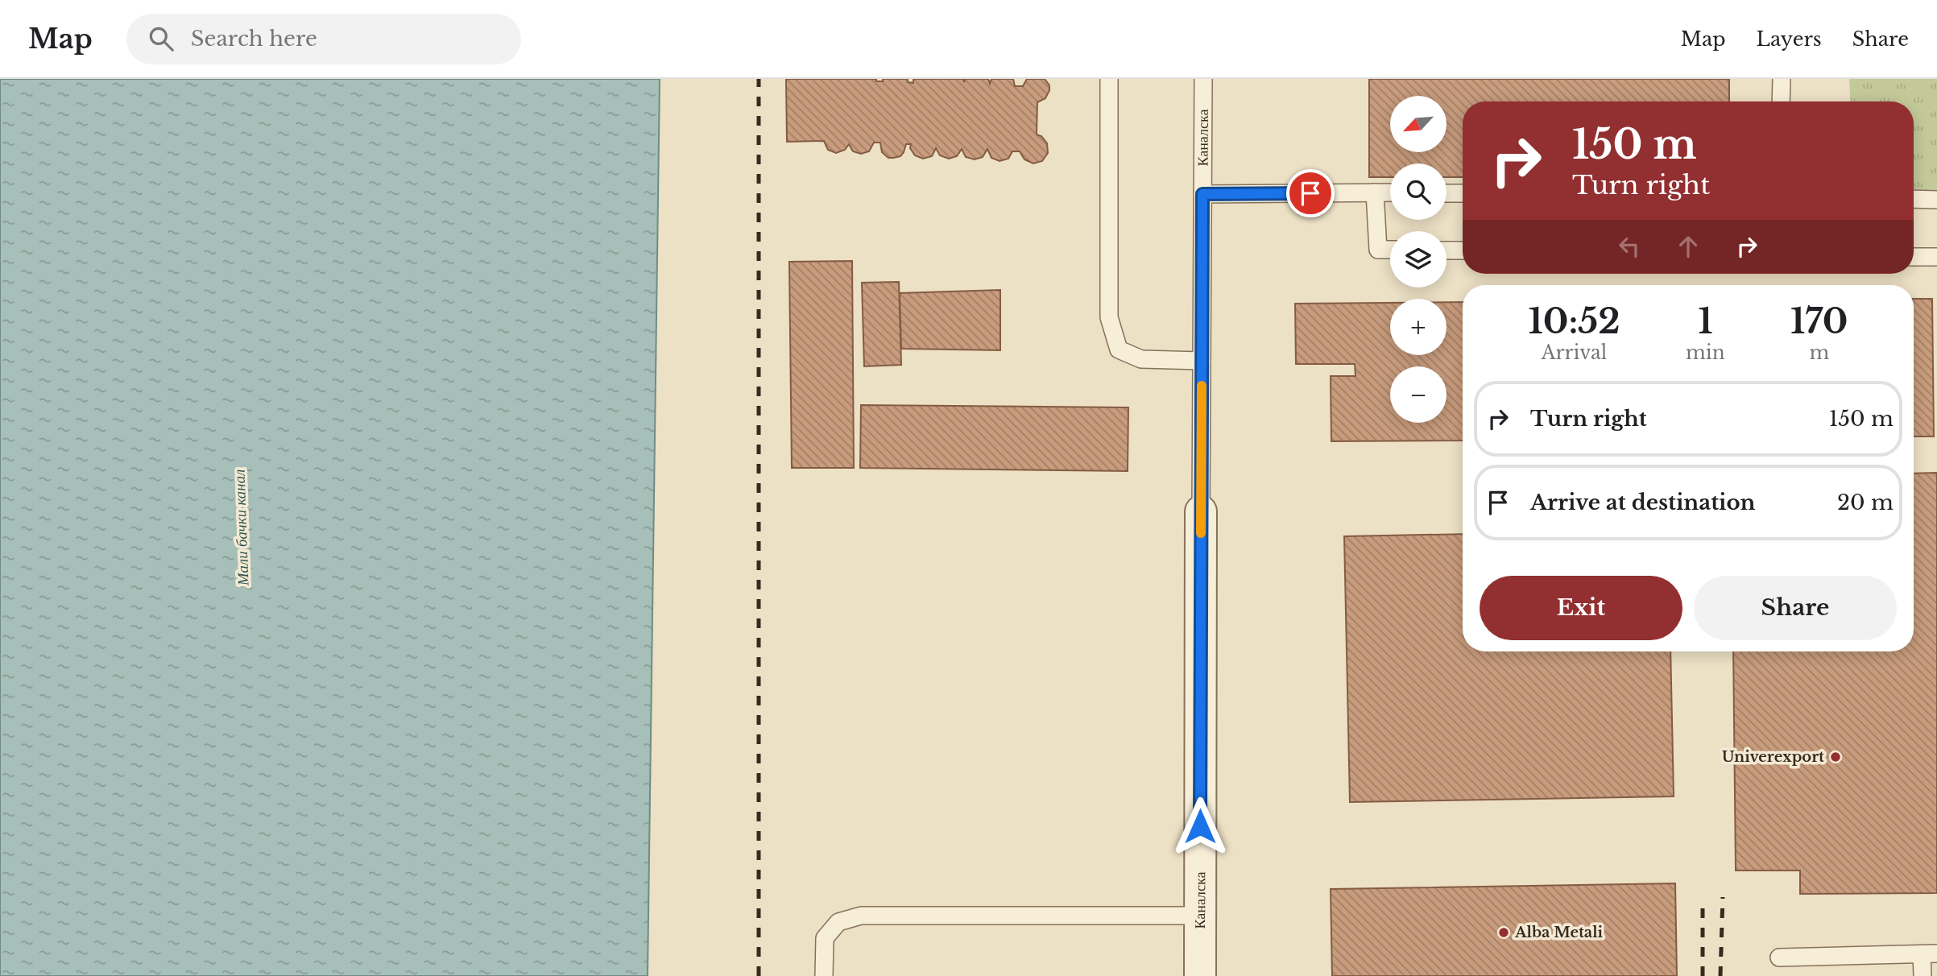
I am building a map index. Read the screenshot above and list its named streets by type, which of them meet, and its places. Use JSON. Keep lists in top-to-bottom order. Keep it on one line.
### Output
{"streets":{"street":["Каналска"]},"water":["Мали бачки канал"],"places":["Univerexport","Alba Metali"],"north":"bottom left","page":{"header":"Map","search":"Search here","nav":["Map","Layers","Share"],"map_buttons":["+","−"],"turn":["150 m","Turn right"],"eta":["10:52","Arrival","1","min","170","m"],"list":[{"name":"Turn right","value":"150 m"},{"name":"Arrive at destination","value":"20 m"}],"buttons":["Exit","Share"]}}
